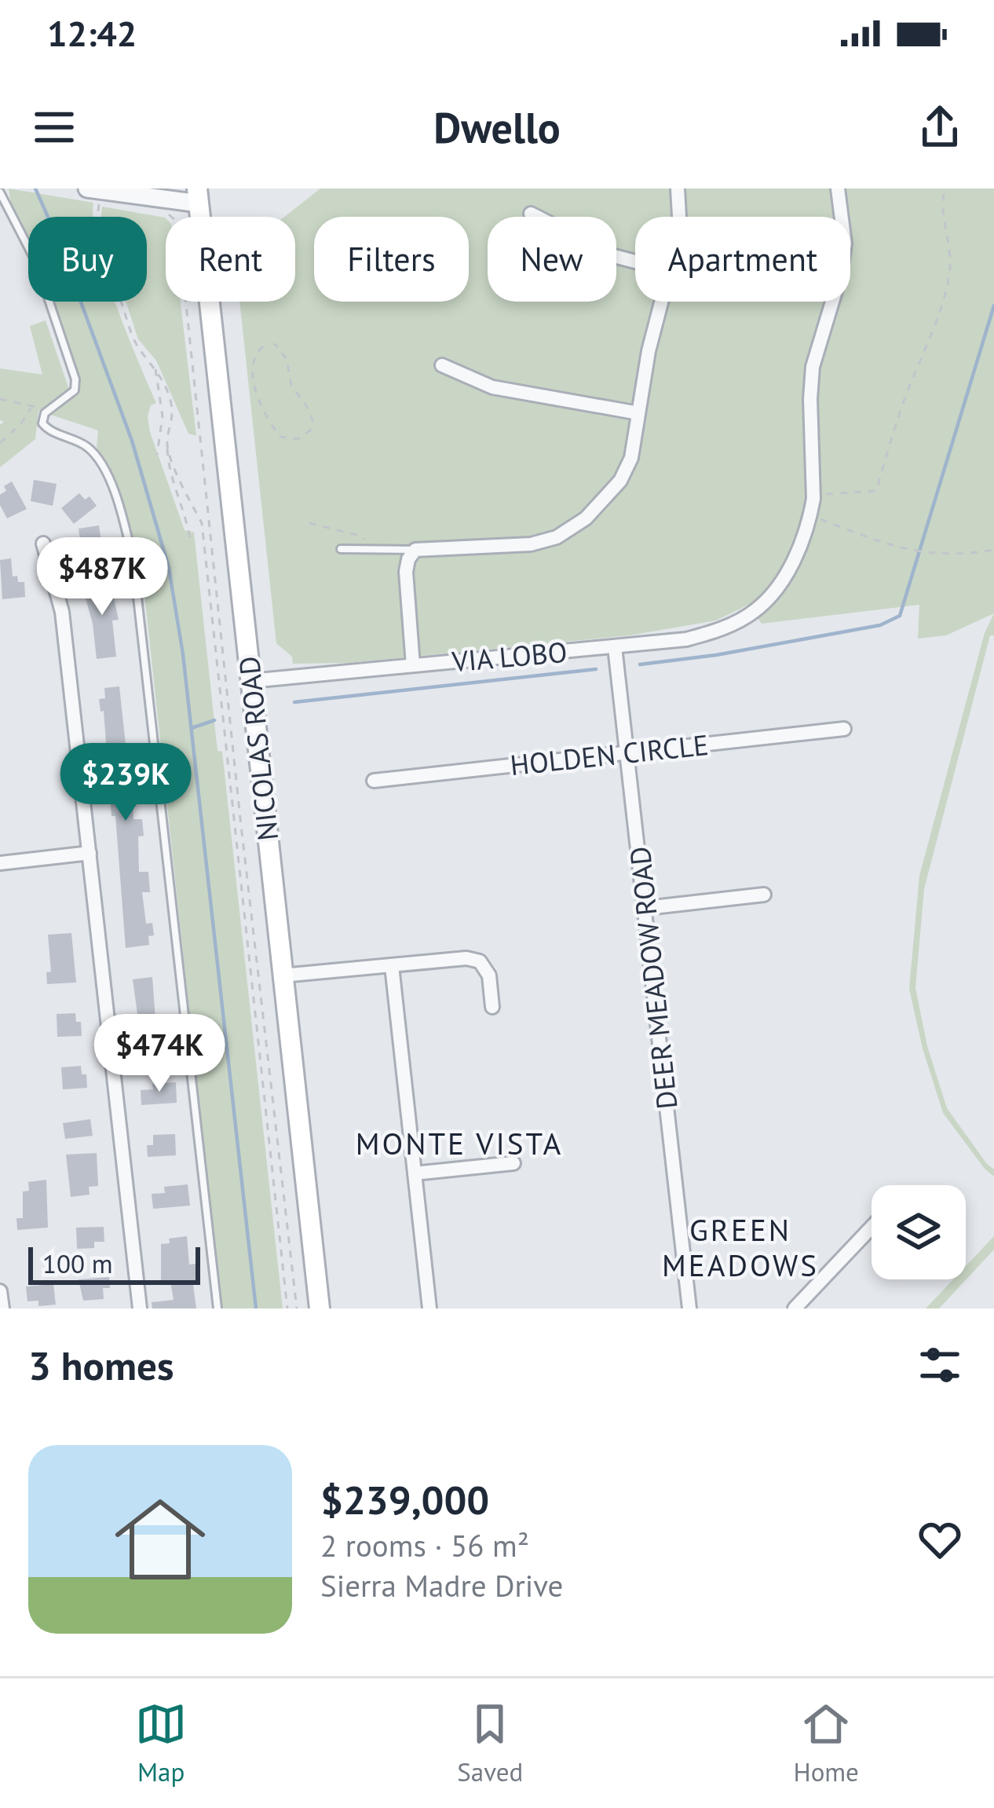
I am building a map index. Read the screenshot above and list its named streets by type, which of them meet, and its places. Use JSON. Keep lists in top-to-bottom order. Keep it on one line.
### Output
{"streets":{"main road":["NICOLAS ROAD"],"street":["VIA LOBO","HOLDEN CIRCLE","DEER MEADOW ROAD"]},"crossings":[["VIA LOBO","NICOLAS ROAD"],["VIA LOBO","DEER MEADOW ROAD"],["HOLDEN CIRCLE","DEER MEADOW ROAD"]],"districts":["MONTE VISTA","GREEN MEADOWS"],"scale_bar":"100 m","page":{"status":"12:42","header":"Dwello","chip":["Buy","Rent","Filters","New","Apartment"],"price":["$487K","$239K","$474K"],"scale":"100 m","heading":"3 homes","list":[{"name":"$239,000","note":"2 rooms · 56 m² · Sierra Madre Drive"}],"tabs":["Map","Saved","Home"]}}
